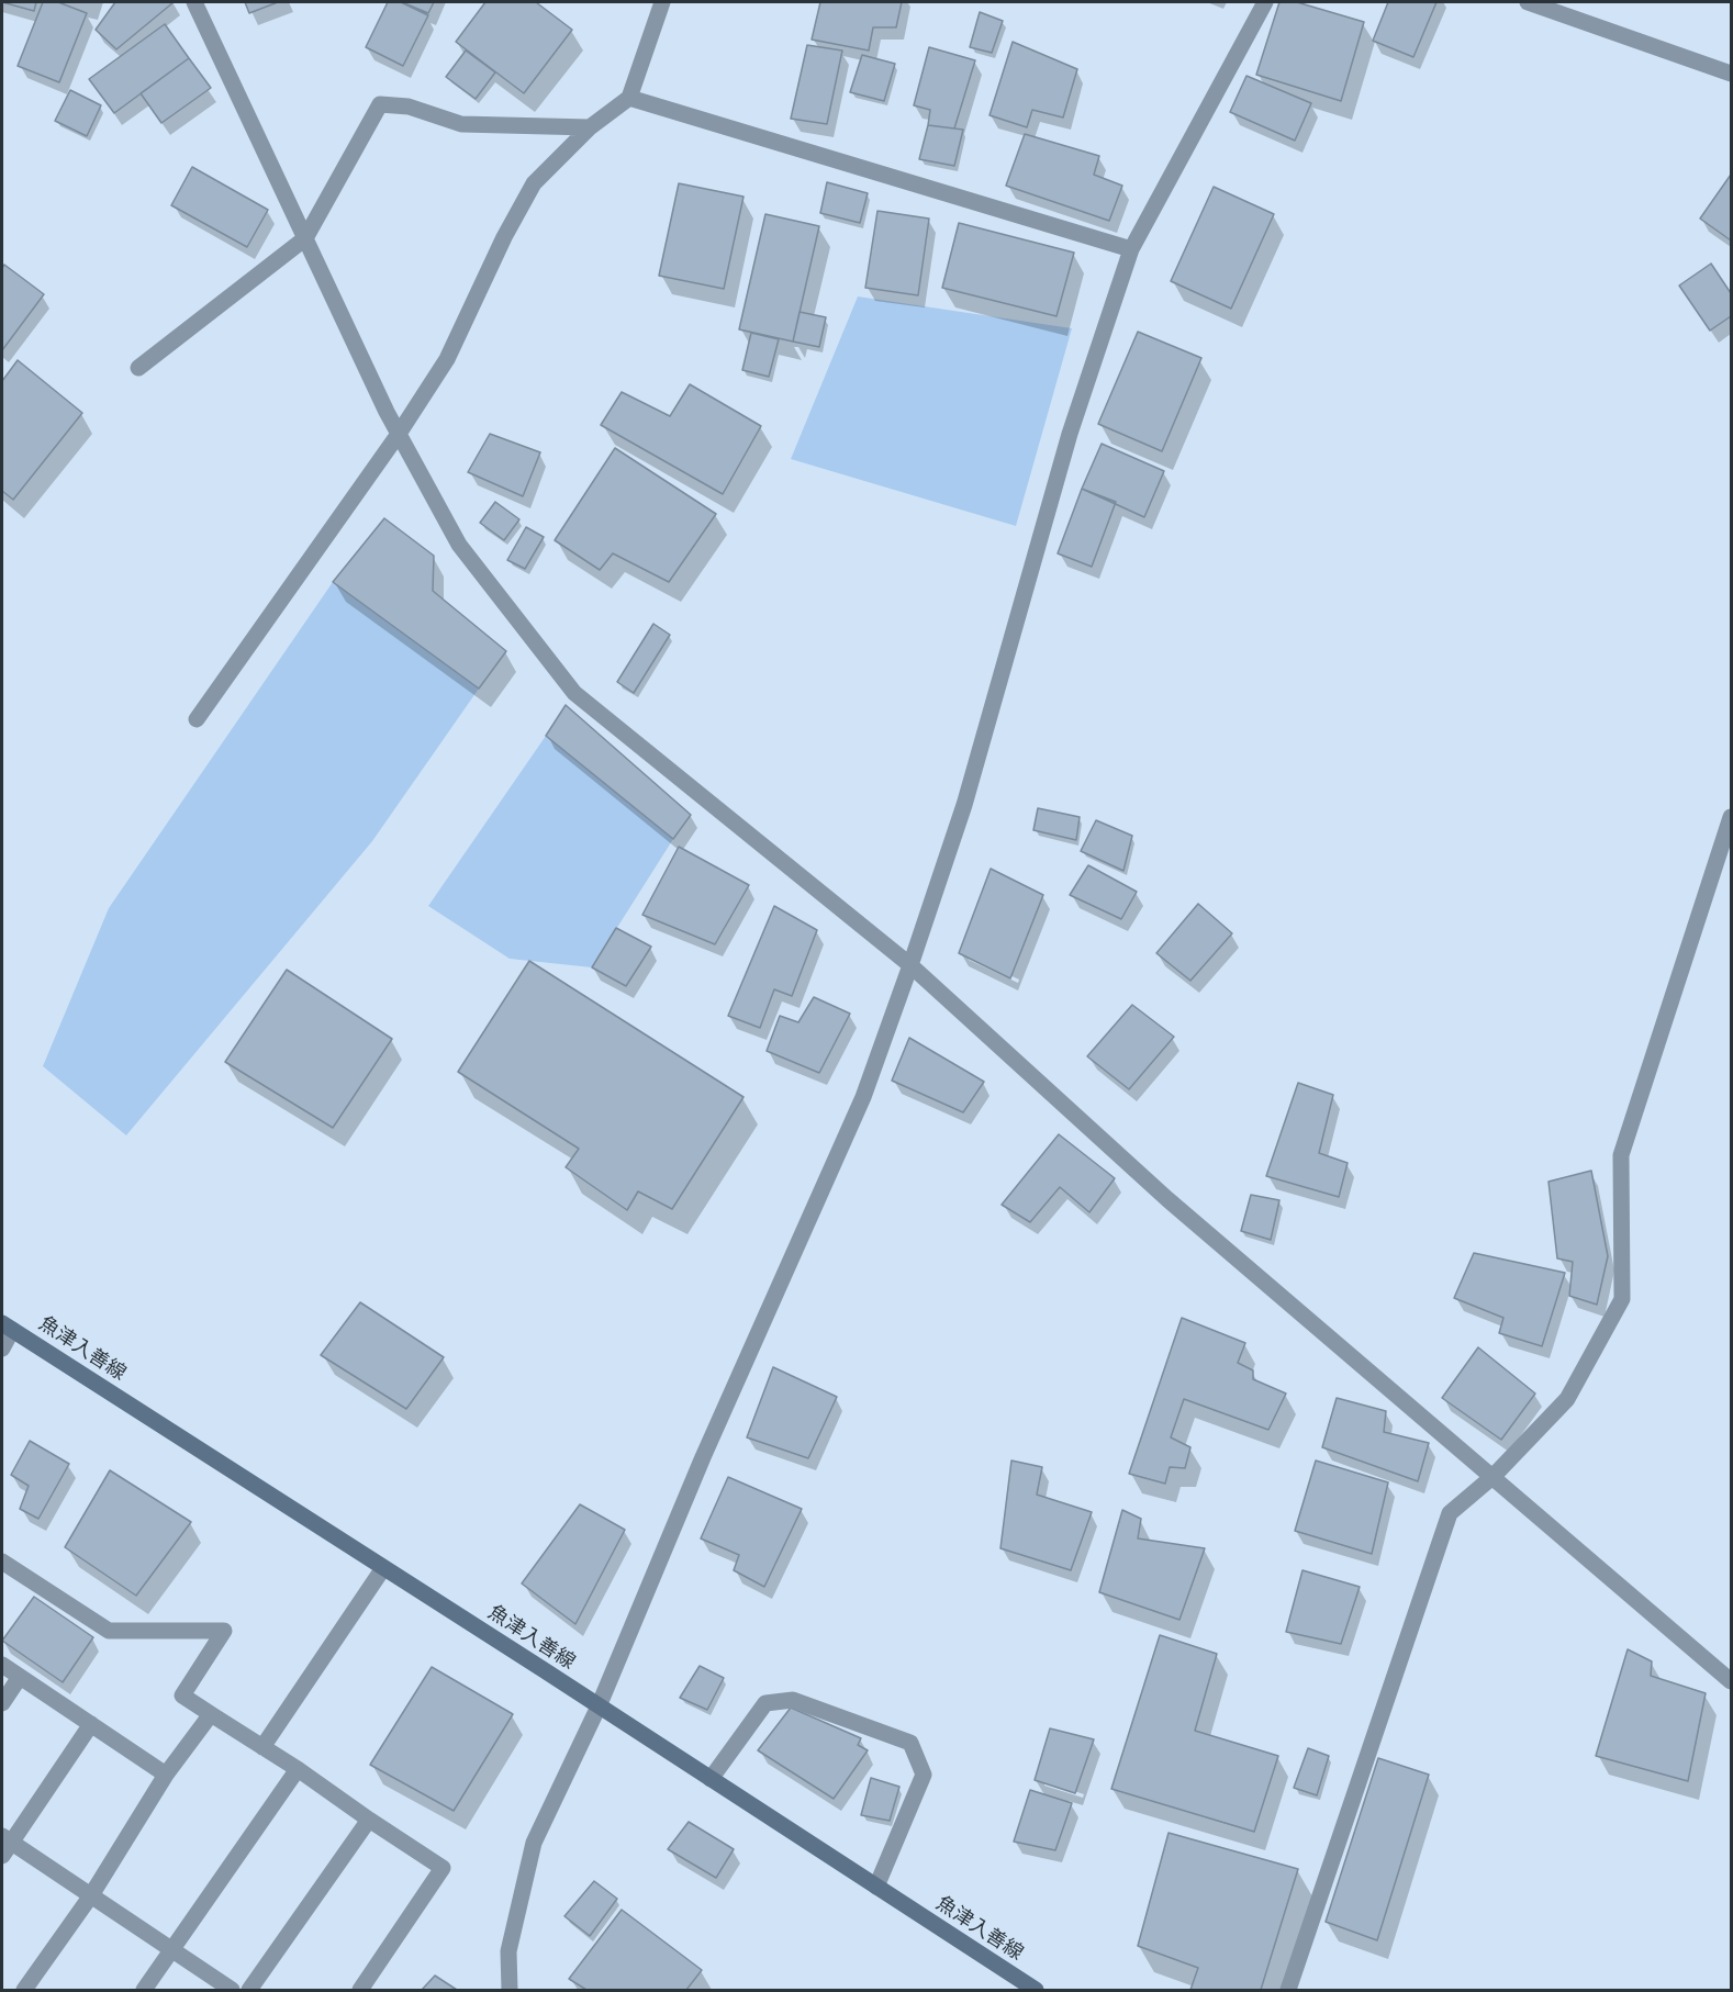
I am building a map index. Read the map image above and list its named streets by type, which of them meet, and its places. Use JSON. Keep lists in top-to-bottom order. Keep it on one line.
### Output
{"streets":{"main road":["魚津入善線"]}}
